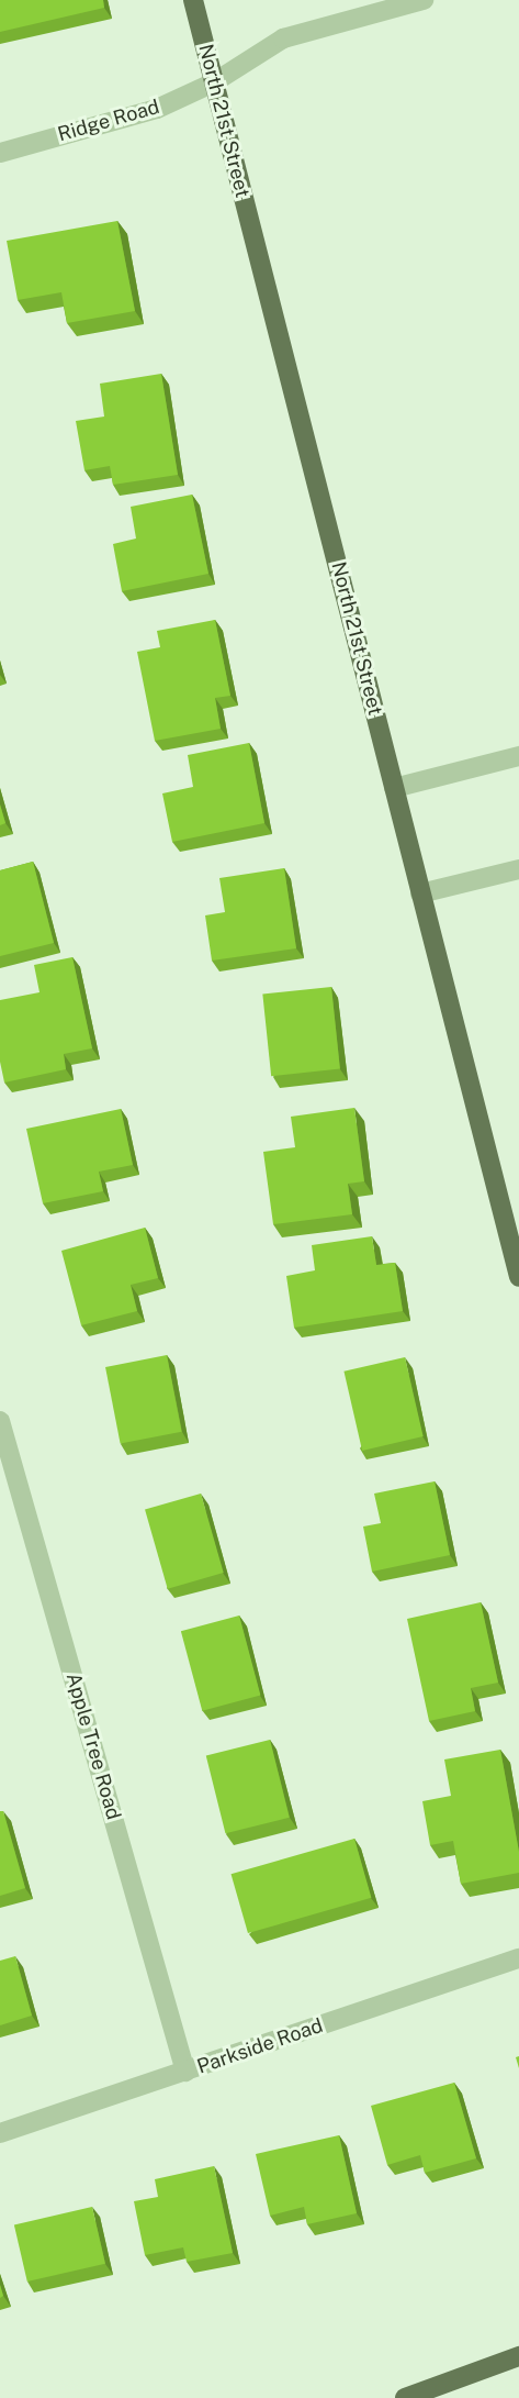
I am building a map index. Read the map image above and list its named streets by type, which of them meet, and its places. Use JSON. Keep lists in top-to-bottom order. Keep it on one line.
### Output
{"streets":{"main road":["North 21st Street"],"street":["Ridge Road","Apple Tree Road","Parkside Road"]},"crossings":[["Ridge Road","North 21st Street"],["Apple Tree Road","Parkside Road"]]}
